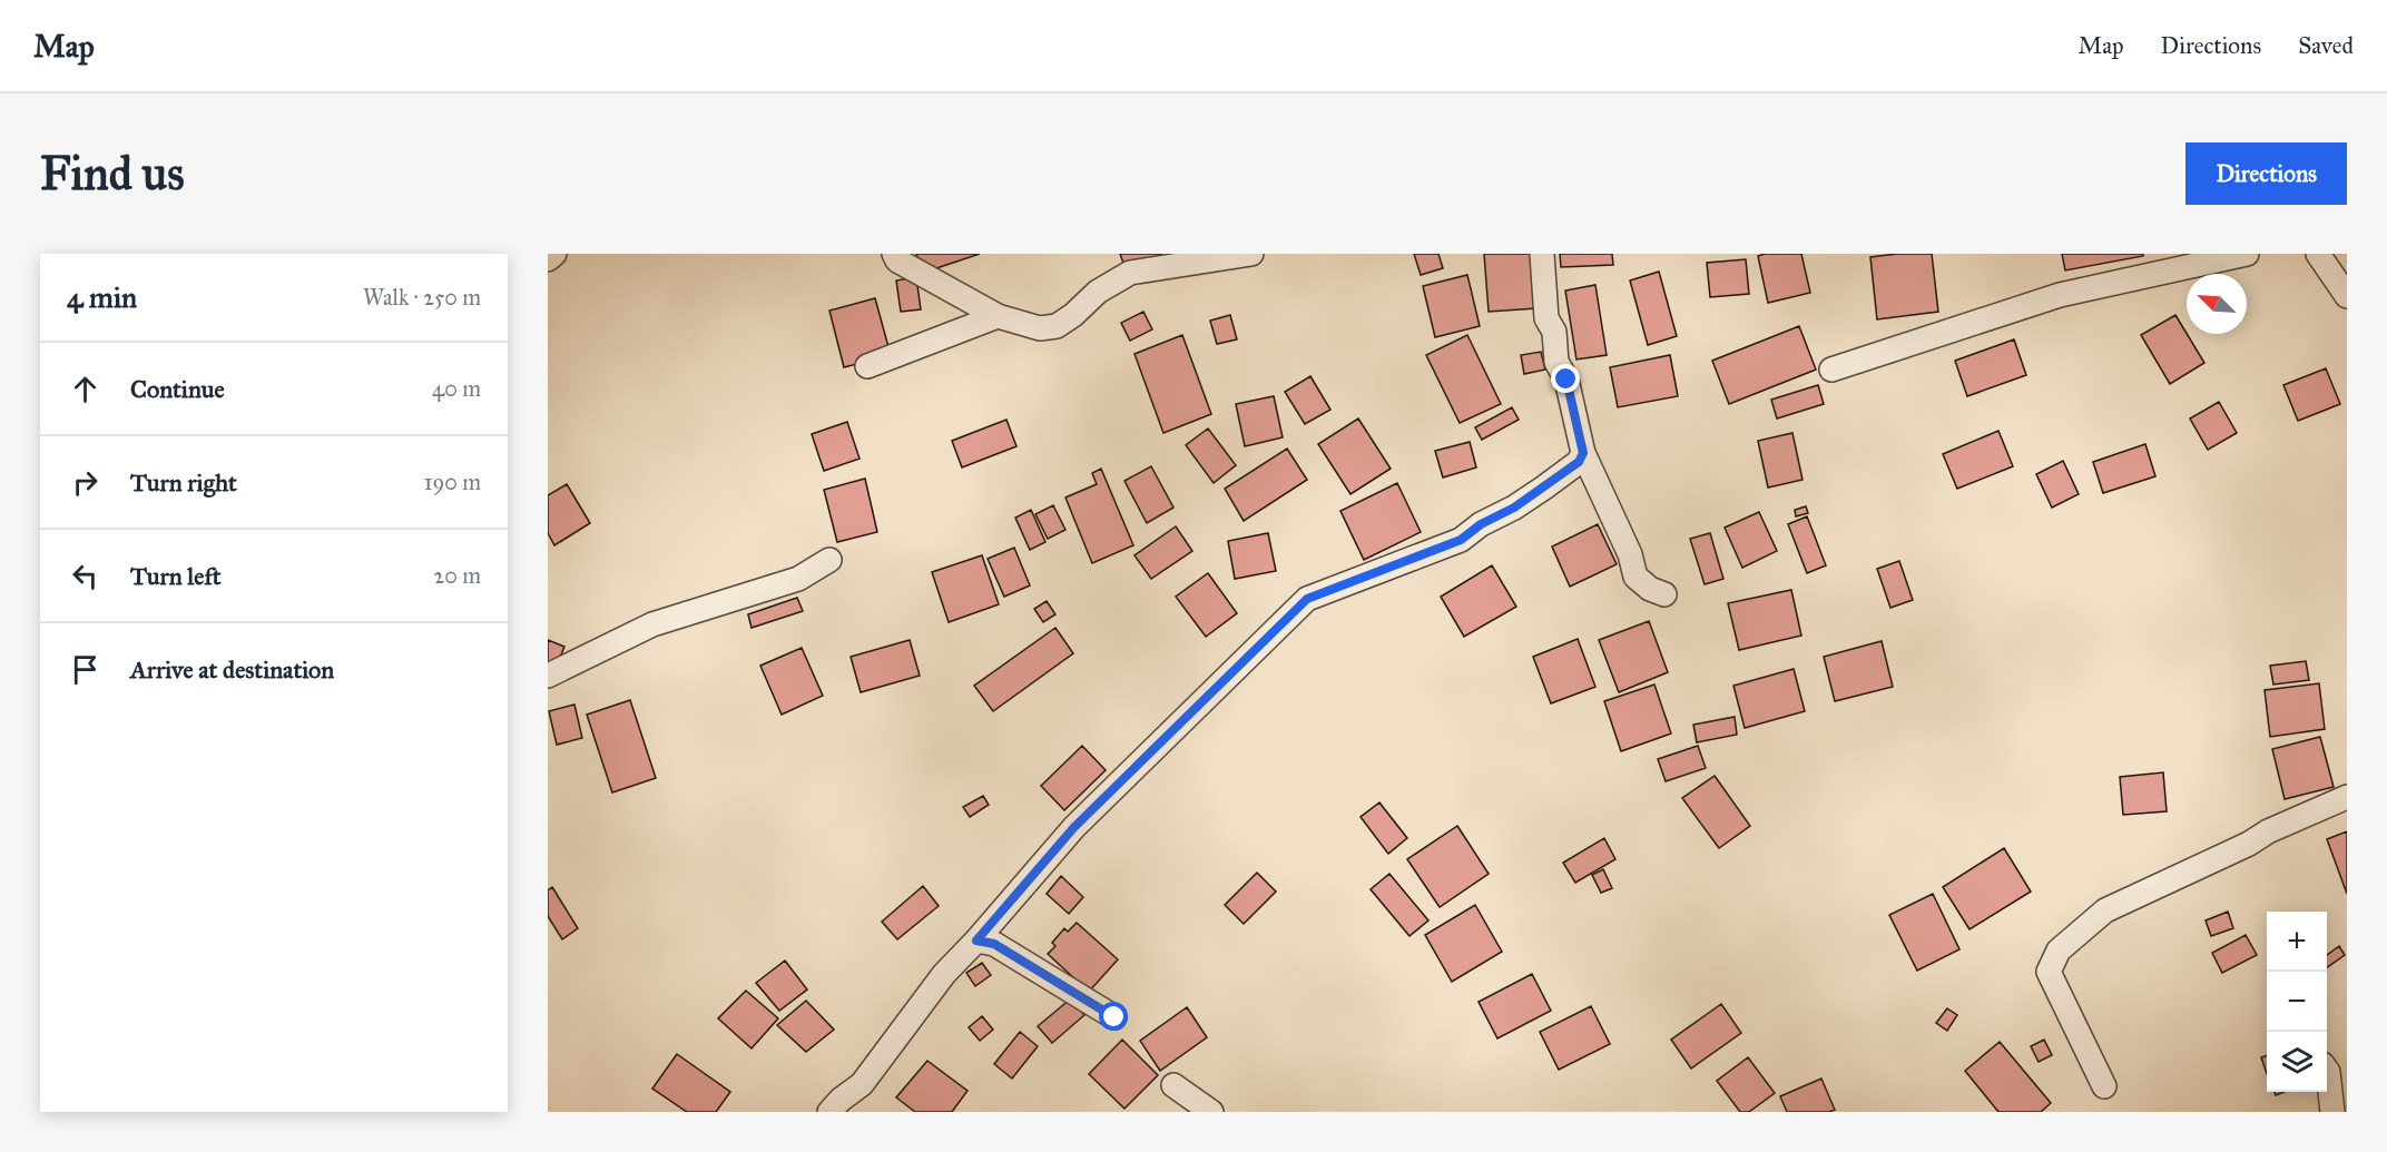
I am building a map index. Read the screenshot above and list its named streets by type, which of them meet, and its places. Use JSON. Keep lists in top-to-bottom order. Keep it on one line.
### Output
{"north":"top left","page":{"header":"Map","nav":["Map","Directions","Saved"],"buttons":"Directions","title":"Find us","heading":["4 min","Walk · 250 m"],"list":[["Continue","40 m"],["Turn right","190 m"],["Turn left","20 m"],"Arrive at destination"],"map_buttons":["+","−"]}}
